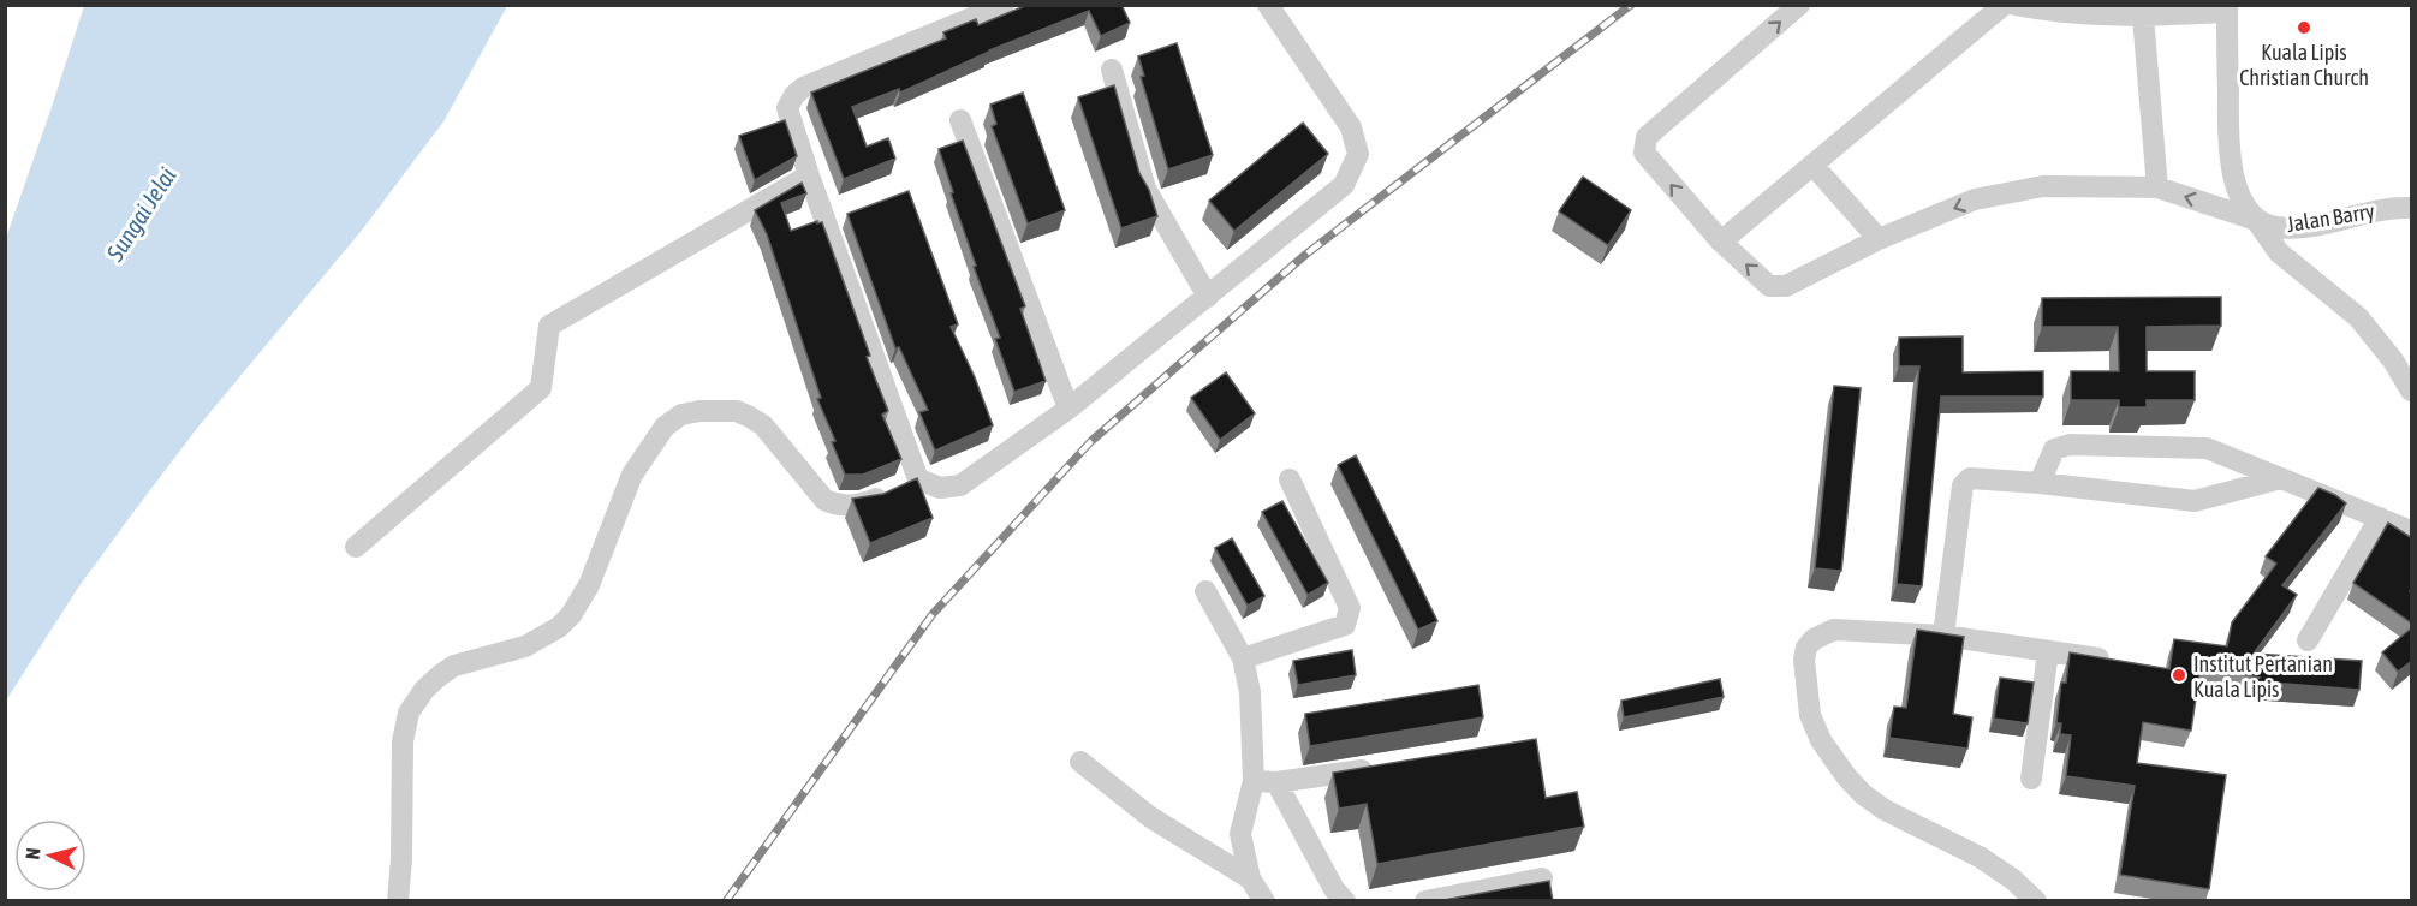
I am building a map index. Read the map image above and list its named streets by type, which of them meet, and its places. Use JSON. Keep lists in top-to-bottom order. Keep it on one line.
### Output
{"streets":{"street":["Jalan Barry"]},"water":["Sungai Jelai"],"places":["Kuala Lipis Christian Church","Institut Pertanian Kuala Lipis"],"north":"left"}
